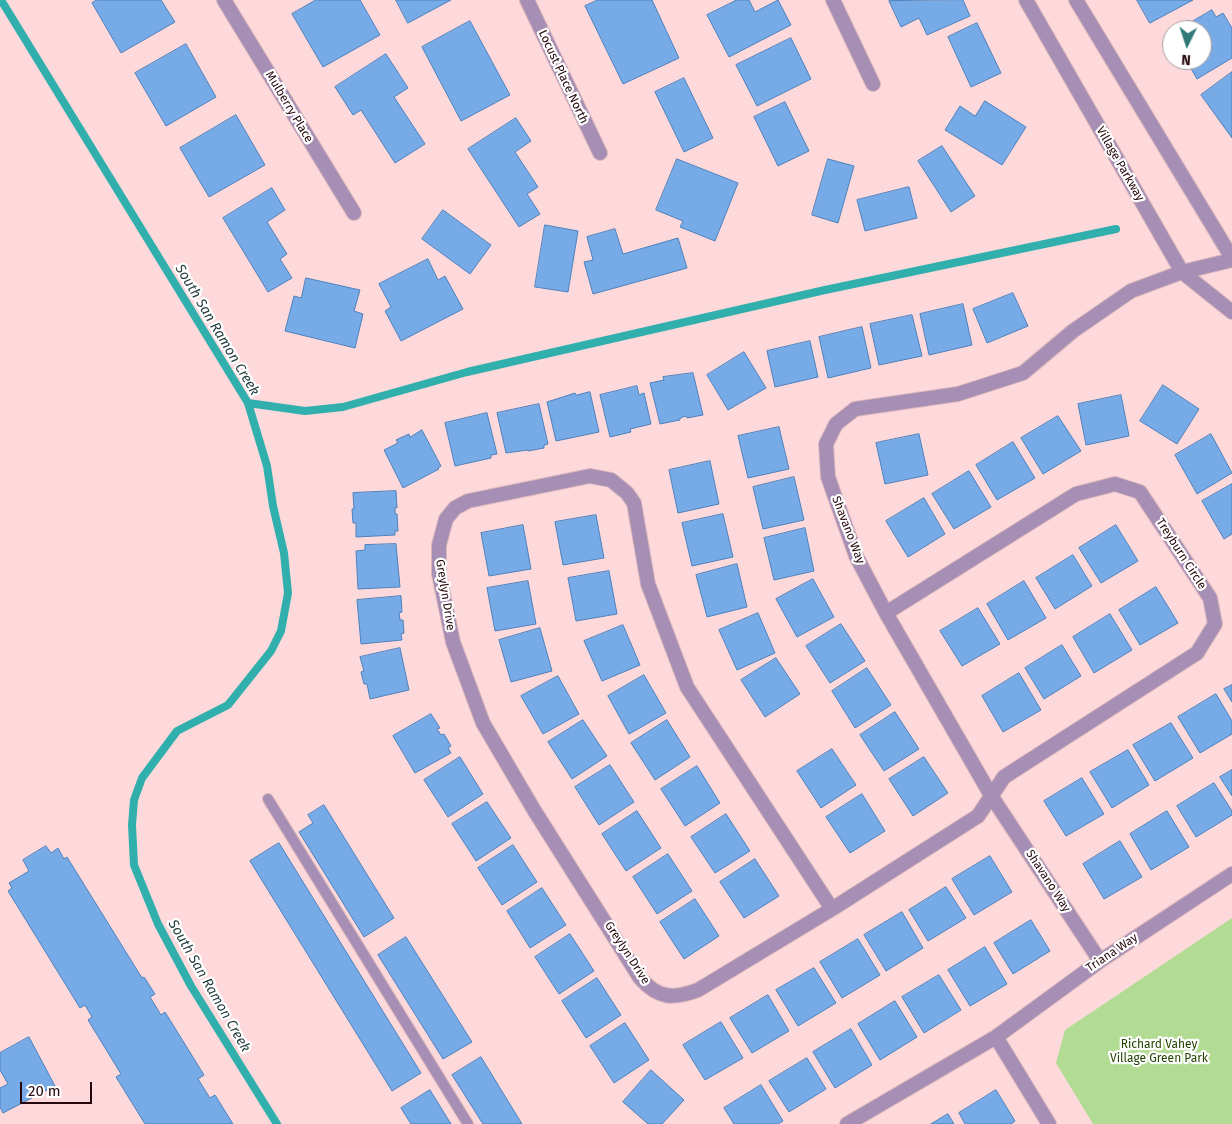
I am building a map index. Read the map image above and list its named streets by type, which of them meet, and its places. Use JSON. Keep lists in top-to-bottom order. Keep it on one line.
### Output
{"streets":{"street":["Locust Place North","Mulberry Place","Village Parkway","Shavano Way","Treyburn Circle","Greylyn Drive","Triana Way"]},"crossings":[["Village Parkway","Shavano Way"],["Shavano Way","Treyburn Circle"],["Shavano Way","Greylyn Drive"],["Shavano Way","Triana Way"],["Treyburn Circle","Greylyn Drive"]],"water":["South San Ramon Creek"],"parks":["Richard Vahey Village Green Park"],"scale_bar":"20 m","north":"bottom"}
